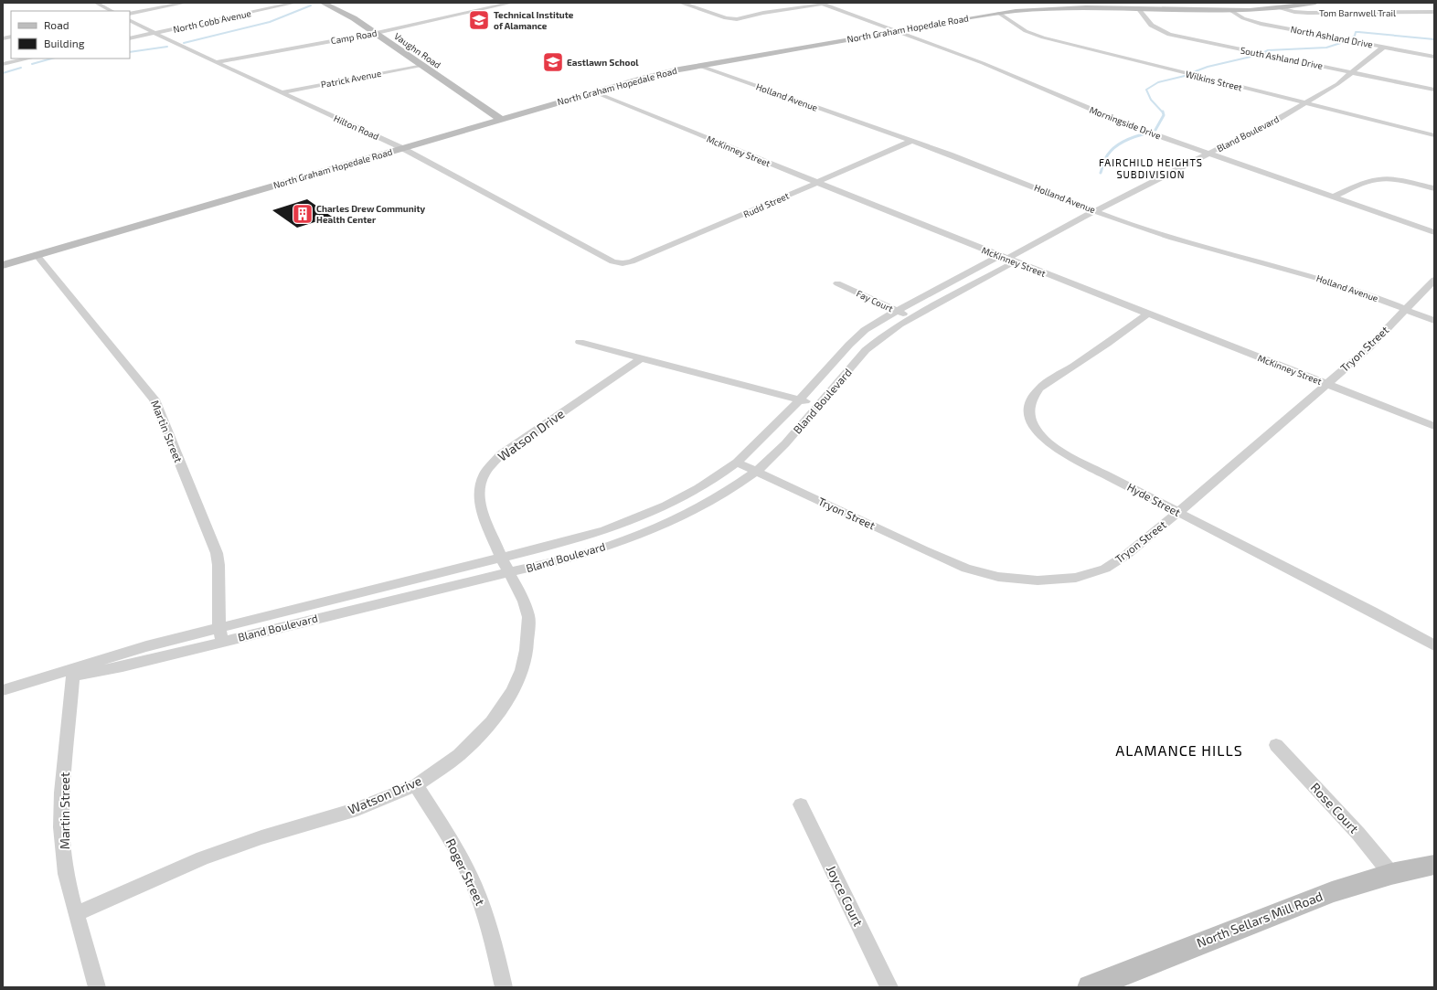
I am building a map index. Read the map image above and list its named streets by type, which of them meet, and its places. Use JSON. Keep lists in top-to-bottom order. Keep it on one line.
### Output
{"streets":{"street":["Tom Barnwell Trail","North Cobb Avenue","North Graham Hopedale Road","Camp Road","North Ashland Drive","Vaughn Road","South Ashland Drive","Patrick Avenue","Wilkins Street","Holland Avenue","Morningside Drive","Hilton Road","Bland Boulevard","McKinney Street","Rudd Street","Fay Court","Tryon Street","Martin Street","Watson Drive","Hyde Street","Rose Court","Roger Street","Joyce Court","North Sellars Mill Road"]},"crossings":[["Tom Barnwell Trail","North Graham Hopedale Road"],["North Cobb Avenue","Hilton Road"],["North Graham Hopedale Road","North Ashland Drive"],["North Graham Hopedale Road","Vaughn Road"],["North Graham Hopedale Road","South Ashland Drive"],["North Graham Hopedale Road","Wilkins Street"],["North Graham Hopedale Road","Holland Avenue"],["North Graham Hopedale Road","Morningside Drive"],["North Graham Hopedale Road","Hilton Road"],["North Graham Hopedale Road","McKinney Street"],["North Graham Hopedale Road","Martin Street"],["Camp Road","Vaughn Road"],["Camp Road","Hilton Road"],["North Ashland Drive","Bland Boulevard"],["Vaughn Road","Patrick Avenue"],["South Ashland Drive","Bland Boulevard"],["Patrick Avenue","Hilton Road"],["Wilkins Street","Bland Boulevard"],["Holland Avenue","Bland Boulevard"],["Holland Avenue","Rudd Street"],["Holland Avenue","Tryon Street"],["Morningside Drive","Bland Boulevard"],["Hilton Road","Rudd Street"],["Bland Boulevard","McKinney Street"],["Bland Boulevard","Fay Court"],["Bland Boulevard","Tryon Street"],["Bland Boulevard","Martin Street"],["Bland Boulevard","Watson Drive"],["McKinney Street","Rudd Street"],["McKinney Street","Tryon Street"],["McKinney Street","Hyde Street"],["Tryon Street","Hyde Street"],["Martin Street","Watson Drive"],["Watson Drive","Roger Street"],["Rose Court","North Sellars Mill Road"]],"districts":["FAIRCHILD HEIGHTS SUBDIVISION","ALAMANCE HILLS"],"places":{"school or university":["Technical Institute of Alamance","Eastlawn School"],"building":["Charles Drew Community Health Center"]},"legend":["Road","Building"]}
